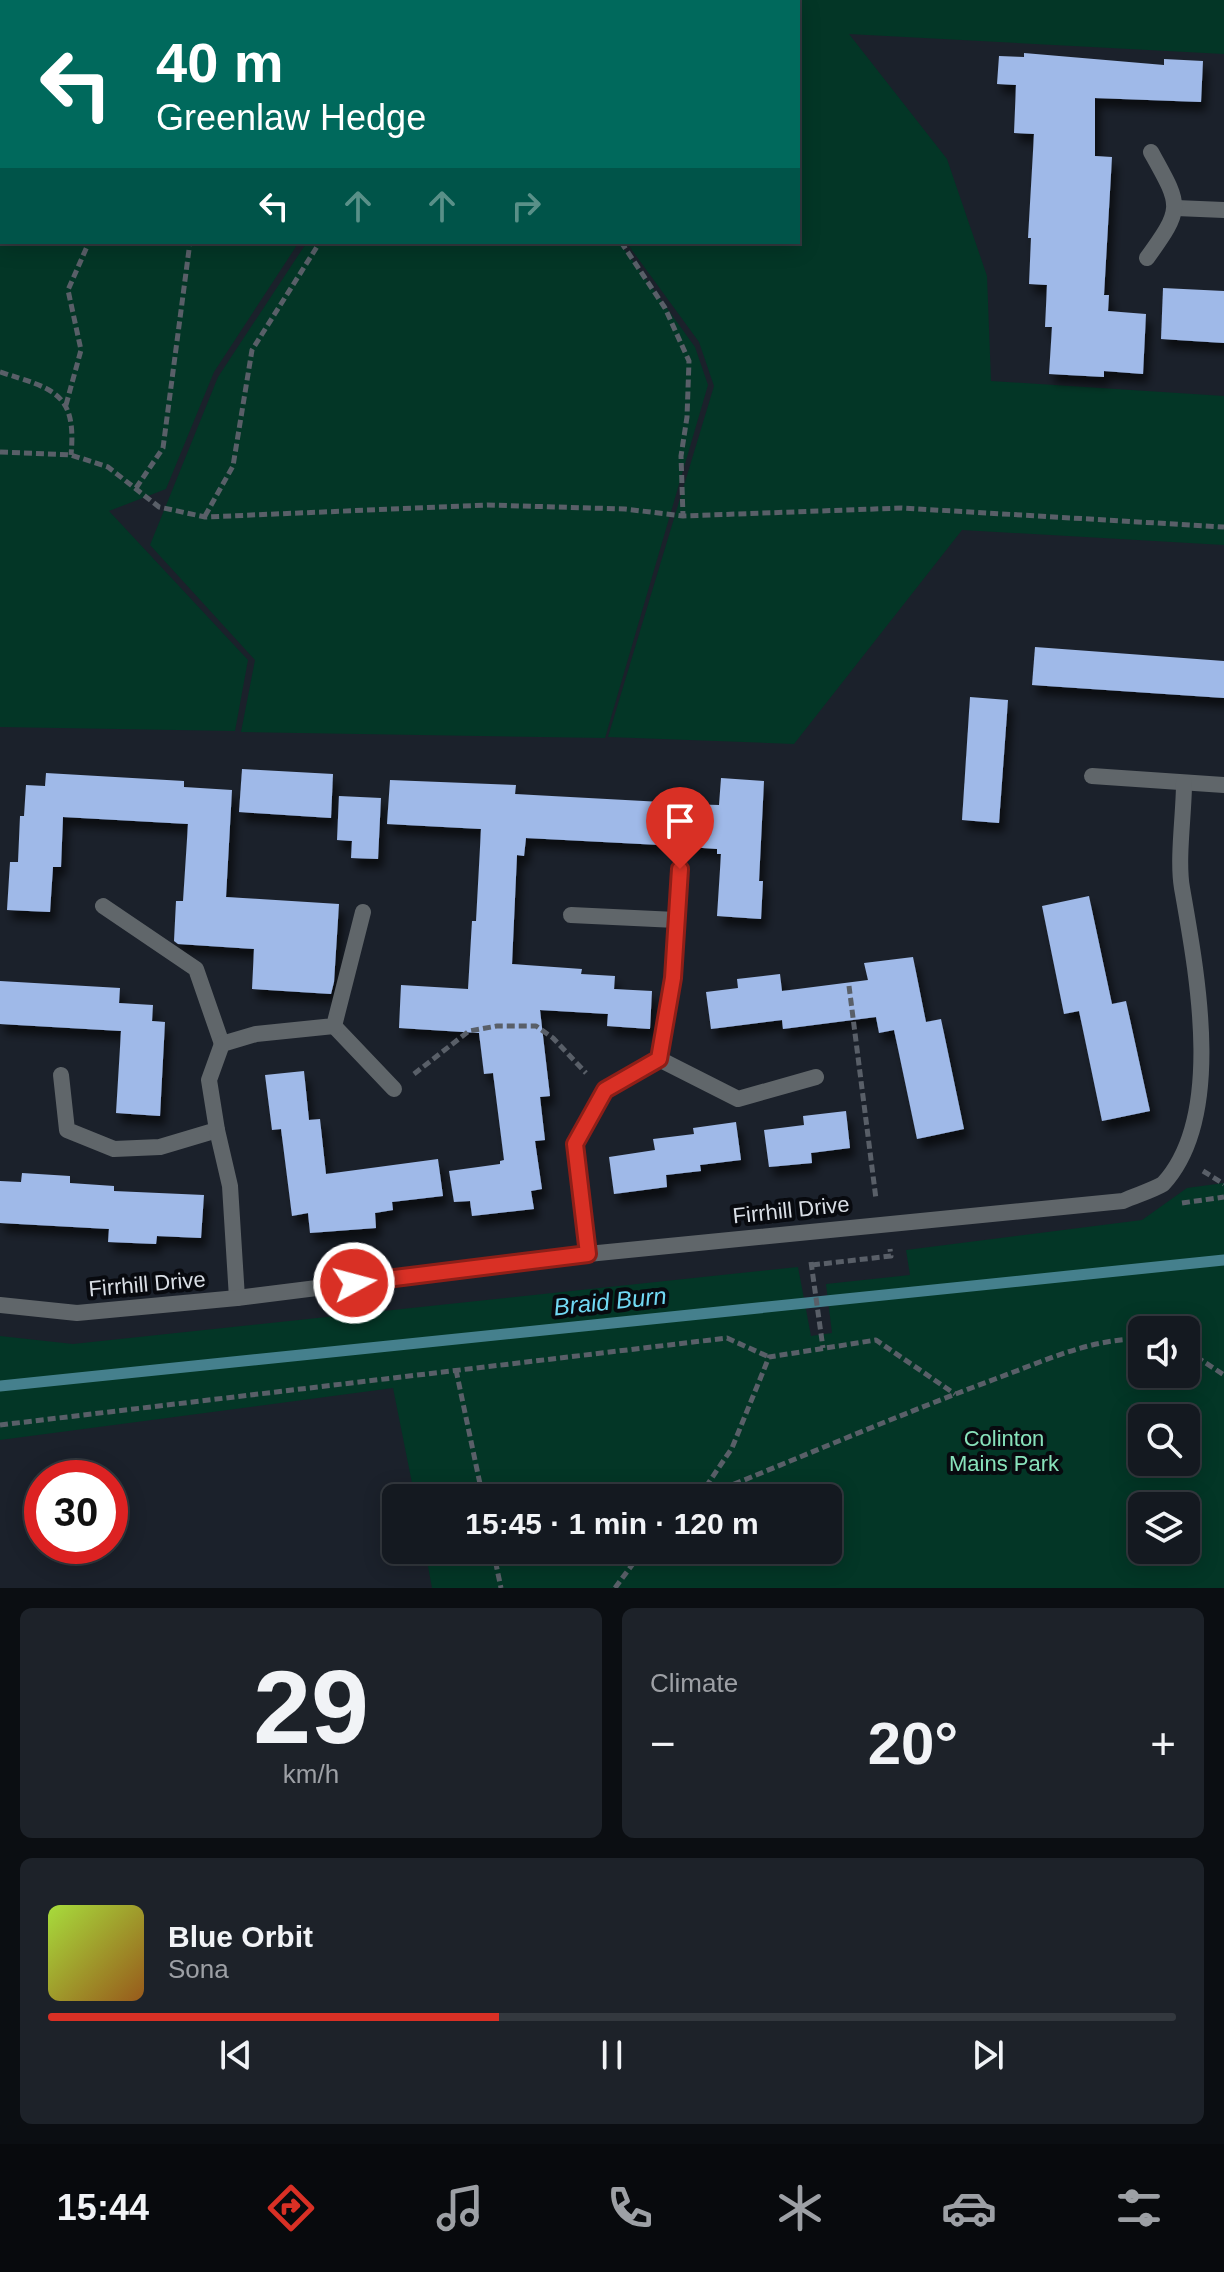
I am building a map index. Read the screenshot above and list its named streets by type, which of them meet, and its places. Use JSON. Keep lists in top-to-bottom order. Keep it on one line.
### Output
{"streets":{"street":["Firrhill Drive"]},"water":["Braid Burn"],"parks":["Colinton Mains Park"],"page":{"turn":["40 m","Greenlaw Hedge"],"limit":"30","trip":"15:45 · 1 min · 120 m","tile":[["29","km/h"],"Climate"],"heat":["−","20°","+"],"song":["Blue Orbit","Sona"],"tabs":"15:44"}}
